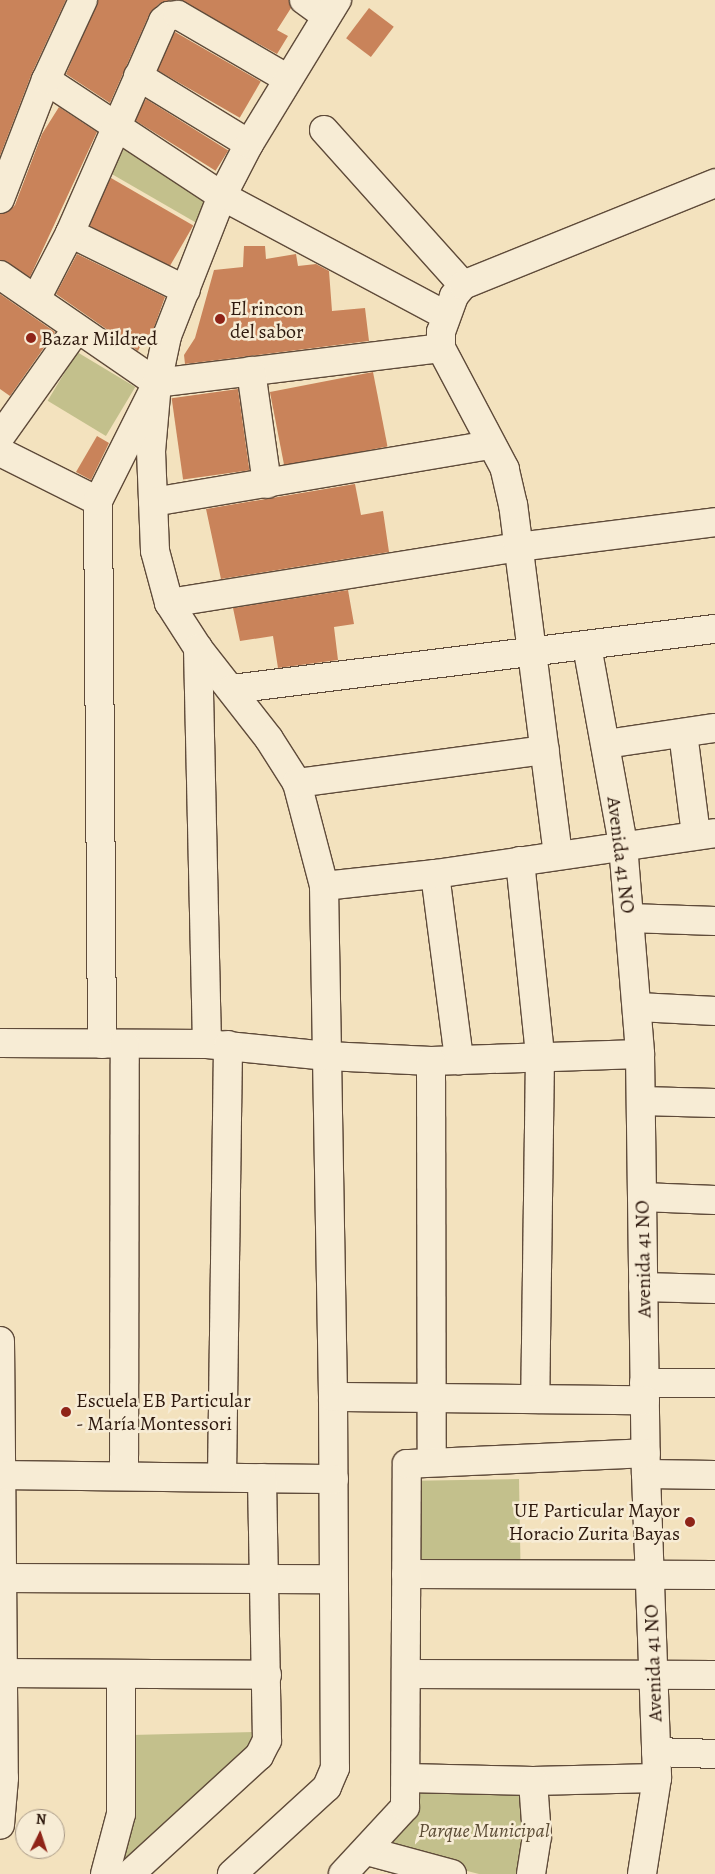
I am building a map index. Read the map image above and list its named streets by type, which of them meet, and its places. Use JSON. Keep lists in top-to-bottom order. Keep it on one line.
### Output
{"streets":{"street":["Avenida 41 NO"]},"parks":["Parque Municipal"],"places":["El rincon del sabor","Bazar Mildred","Escuela EB Particular - María Montessori","UE Particular Mayor Horacio Zurita Bayas"],"north":"top"}
